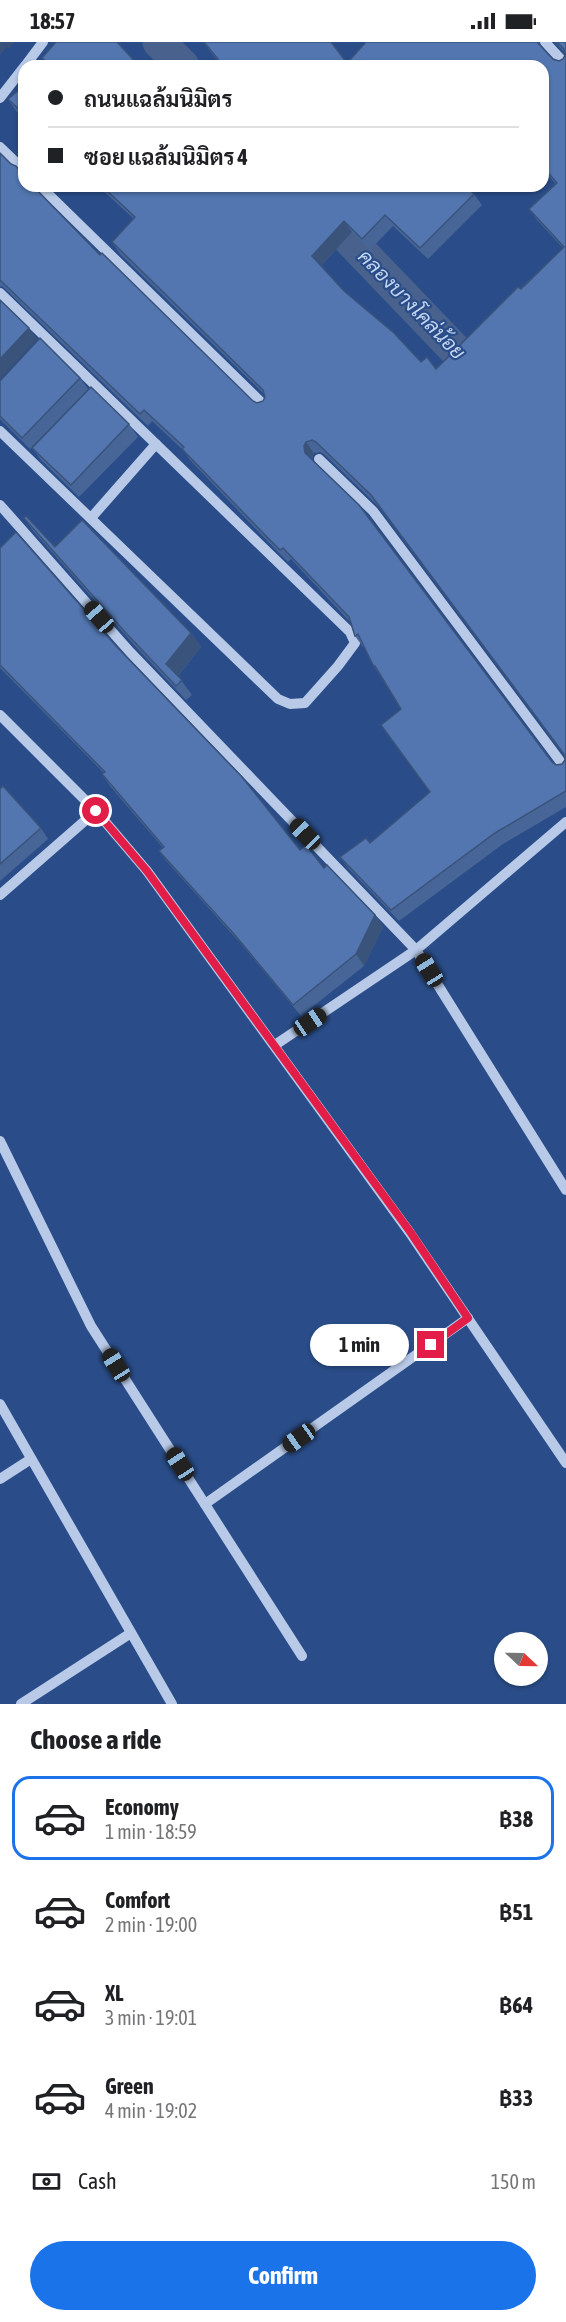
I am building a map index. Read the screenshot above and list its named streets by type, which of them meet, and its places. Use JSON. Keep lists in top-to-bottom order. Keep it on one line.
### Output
{"water":["คลองบางโคล่น้อย"],"north":"right","page":{"status":"18:57","banner":["ถนนแฉล้มนิมิตร","ซอย แฉล้มนิมิตร 4"],"bubble":"1 min","heading":"Choose a ride","list":[{"name":"Economy","note":"1 min · 18:59","value":"฿38"},{"name":"Comfort","note":"2 min · 19:00","value":"฿51"},{"name":"XL","note":"3 min · 19:01","value":"฿64"},{"name":"Green","note":"4 min · 19:02","value":"฿33"}],"pay":["Cash","150 m"],"buttons":"Confirm"}}
